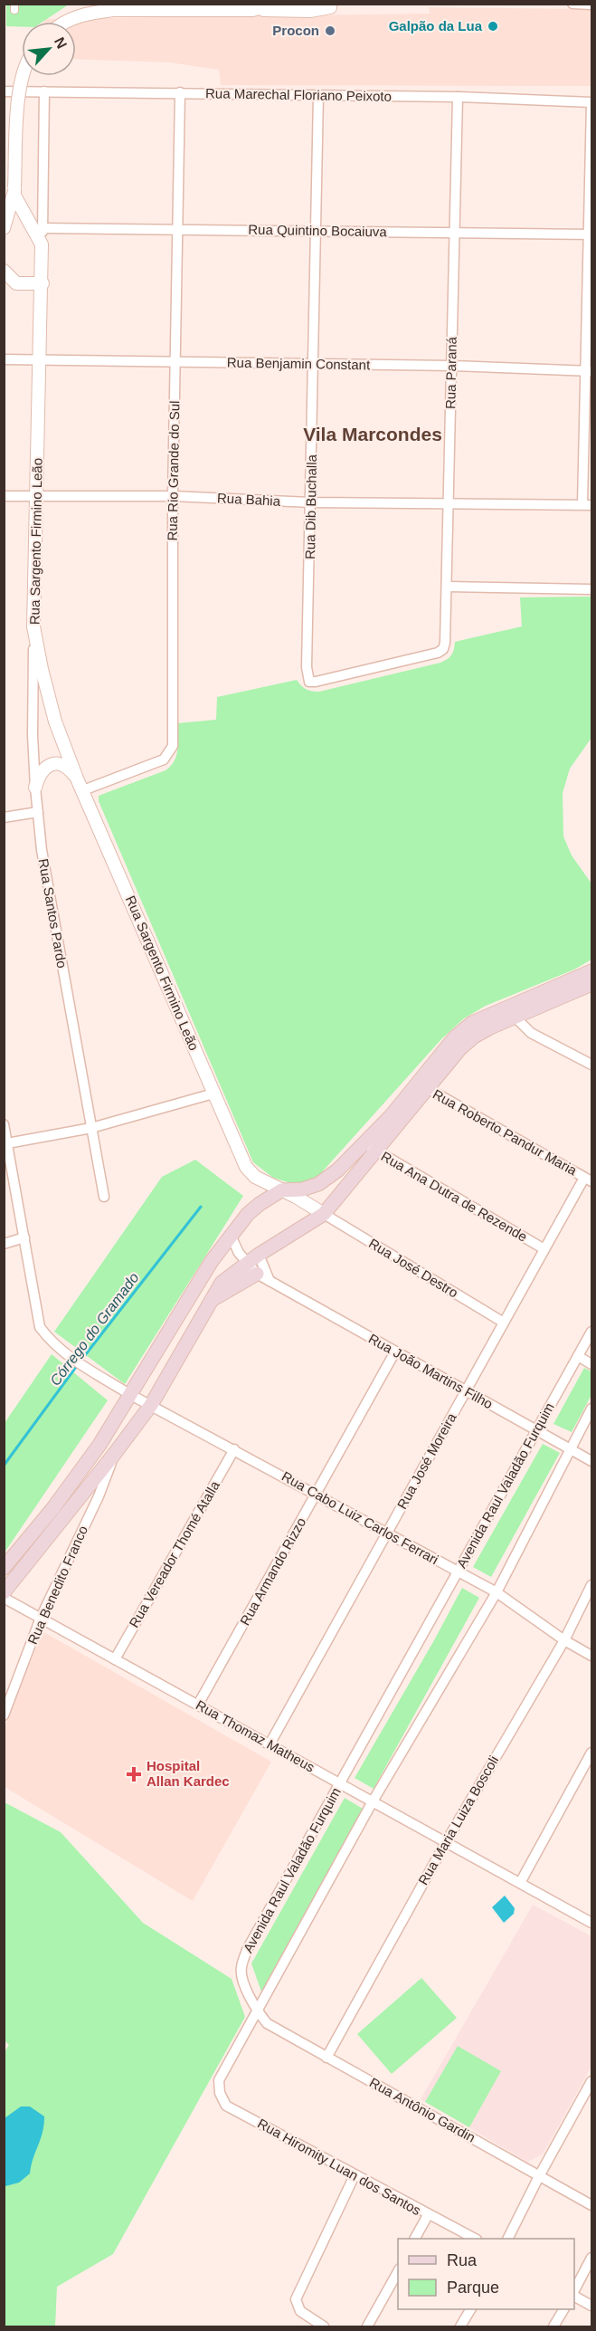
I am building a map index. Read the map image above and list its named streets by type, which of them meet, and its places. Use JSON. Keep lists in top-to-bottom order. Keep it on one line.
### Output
{"streets":{"street":["Rua Marechal Floriano Peixoto","Rua Quintino Bocaiuva","Rua Benjamin Constant","Rua Paraná","Rua Rio Grande do Sul","Rua Bahia","Rua Dib Buchalla","Rua Sargento Firmino Leão","Rua Santos Pardo","Rua Roberto Pandur Maria","Rua Ana Dutra de Rezende","Rua José Destro","Rua João Martins Filho","Rua José Moreira","Avenida Raul Valadão Furquim","Rua Cabo Luiz Carlos Ferrari","Rua Vereador Thomé Atalla","Rua Armando Rizzo","Rua Benedito Franco","Rua Thomaz Matheus","Rua Maria Luiza Boscoli","Rua Antônio Gardin","Rua Hiromity Luan dos Santos"]},"crossings":[["Rua Marechal Floriano Peixoto","Rua Paraná"],["Rua Marechal Floriano Peixoto","Rua Rio Grande do Sul"],["Rua Marechal Floriano Peixoto","Rua Dib Buchalla"],["Rua Marechal Floriano Peixoto","Rua Sargento Firmino Leão"],["Rua Quintino Bocaiuva","Rua Paraná"],["Rua Quintino Bocaiuva","Rua Rio Grande do Sul"],["Rua Quintino Bocaiuva","Rua Dib Buchalla"],["Rua Quintino Bocaiuva","Rua Sargento Firmino Leão"],["Rua Benjamin Constant","Rua Paraná"],["Rua Benjamin Constant","Rua Rio Grande do Sul"],["Rua Benjamin Constant","Rua Dib Buchalla"],["Rua Benjamin Constant","Rua Sargento Firmino Leão"],["Rua Paraná","Rua Bahia"],["Rua Paraná","Rua Dib Buchalla"],["Rua Rio Grande do Sul","Rua Bahia"],["Rua Rio Grande do Sul","Rua Sargento Firmino Leão"],["Rua Bahia","Rua Dib Buchalla"],["Rua Bahia","Rua Sargento Firmino Leão"],["Rua Sargento Firmino Leão","Rua Santos Pardo"],["Rua Sargento Firmino Leão","Rua José Destro"],["Rua Roberto Pandur Maria","Rua José Moreira"],["Rua Ana Dutra de Rezende","Rua José Moreira"],["Rua José Destro","Rua José Moreira"],["Rua João Martins Filho","Rua José Moreira"],["Rua João Martins Filho","Avenida Raul Valadão Furquim"],["Rua João Martins Filho","Rua Armando Rizzo"],["Rua José Moreira","Rua Cabo Luiz Carlos Ferrari"],["Rua José Moreira","Rua Thomaz Matheus"],["Avenida Raul Valadão Furquim","Rua Cabo Luiz Carlos Ferrari"],["Avenida Raul Valadão Furquim","Rua Thomaz Matheus"],["Avenida Raul Valadão Furquim","Rua Antônio Gardin"],["Avenida Raul Valadão Furquim","Rua Hiromity Luan dos Santos"],["Rua Cabo Luiz Carlos Ferrari","Rua Vereador Thomé Atalla"],["Rua Cabo Luiz Carlos Ferrari","Rua Armando Rizzo"],["Rua Cabo Luiz Carlos Ferrari","Rua Maria Luiza Boscoli"],["Rua Vereador Thomé Atalla","Rua Thomaz Matheus"],["Rua Armando Rizzo","Rua Thomaz Matheus"],["Rua Benedito Franco","Rua Thomaz Matheus"],["Rua Thomaz Matheus","Rua Maria Luiza Boscoli"],["Rua Maria Luiza Boscoli","Rua Antônio Gardin"],["Rua Antônio Gardin","Rua Hiromity Luan dos Santos"]],"districts":["Vila Marcondes"],"water":["Córrego do Gramado"],"places":{"other":["Galpão da Lua","Procon"],"health":["Hospital Allan Kardec"]},"legend":["Rua","Parque"],"north":"top right"}
